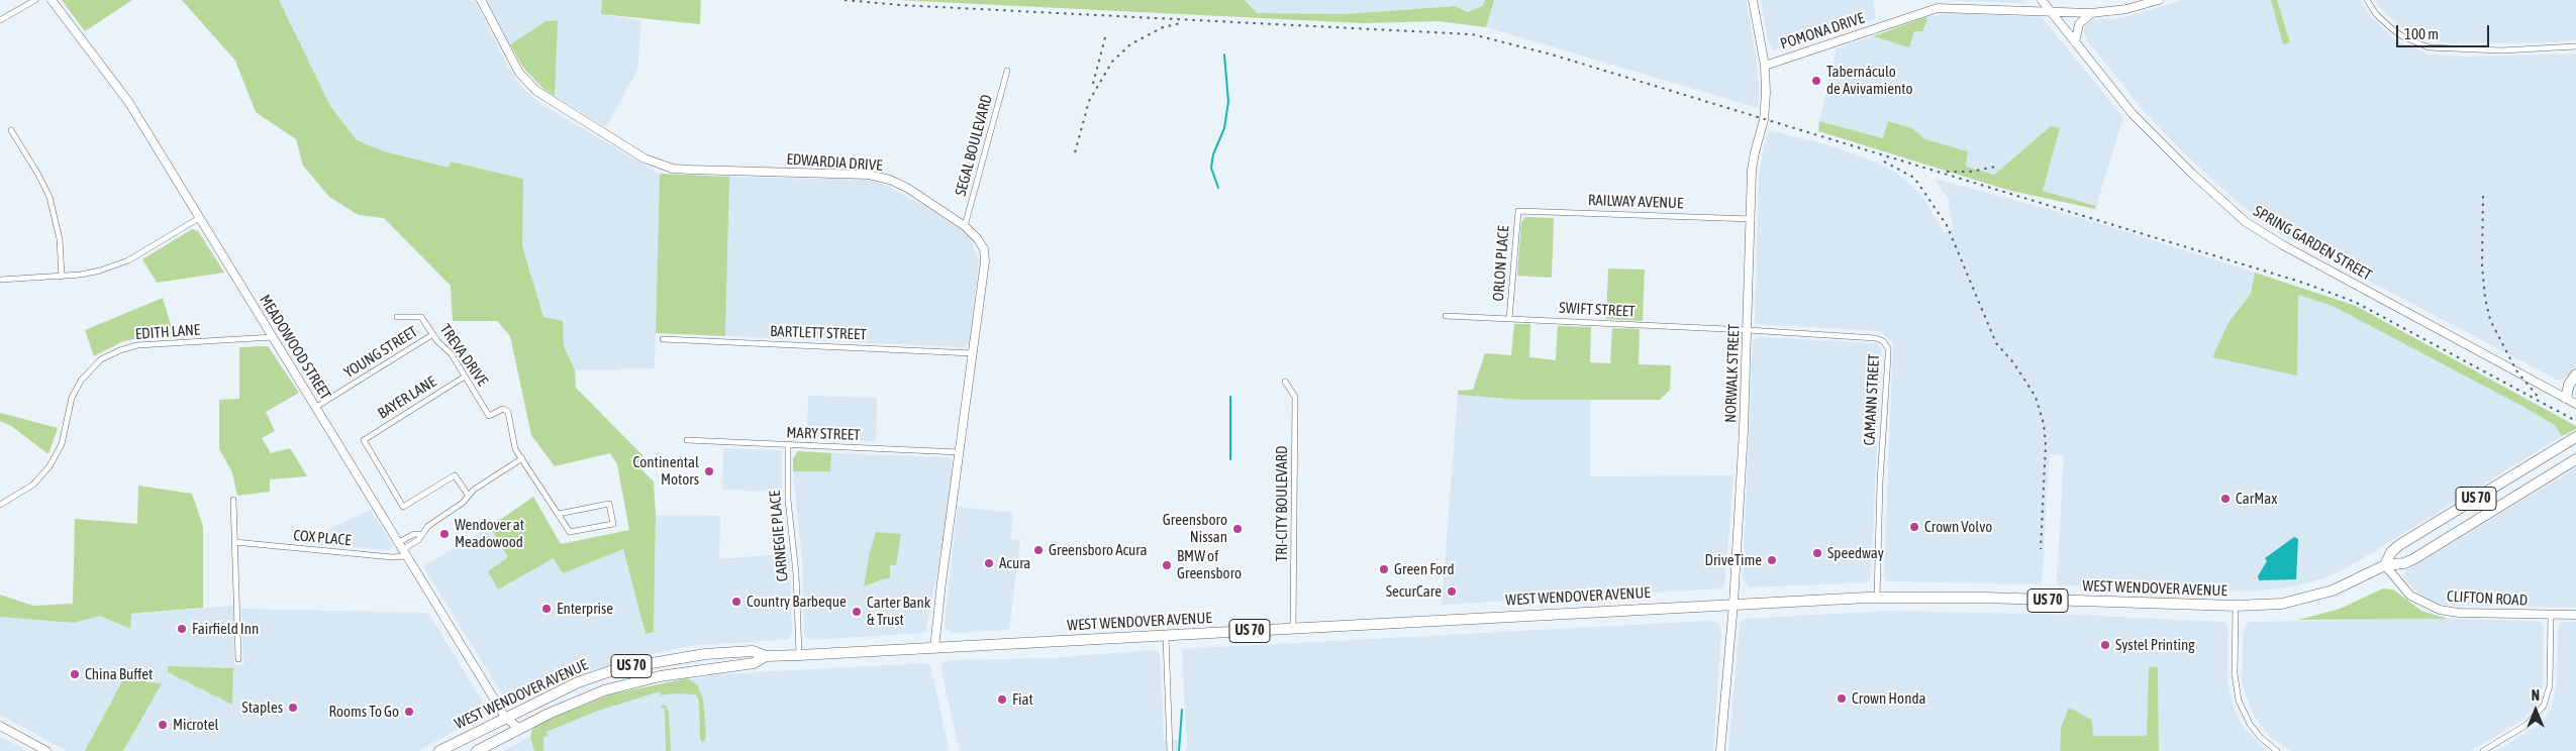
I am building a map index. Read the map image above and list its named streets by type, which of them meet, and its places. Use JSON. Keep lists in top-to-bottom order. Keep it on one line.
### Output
{"streets":{"highway":["US 70","WEST WENDOVER AVENUE"],"street":["POMONA DRIVE","SEGAL BOULEVARD","EDWARDIA DRIVE","RAILWAY AVENUE","SPRING GARDEN STREET","ORLON PLACE","SWIFT STREET","EDITH LANE","BARTLETT STREET","MEADOWOOD STREET","YOUNG STREET","TREVA DRIVE","NORWALK STREET","BAYER LANE","CAMANN STREET","MARY STREET","TRI-CITY BOULEVARD","CARNEGIE PLACE","COX PLACE","CLIFTON ROAD"]},"crossings":[["POMONA DRIVE","SPRING GARDEN STREET"],["POMONA DRIVE","NORWALK STREET"],["SEGAL BOULEVARD","EDWARDIA DRIVE"],["EDWARDIA DRIVE","BARTLETT STREET"],["EDWARDIA DRIVE","MARY STREET"],["EDWARDIA DRIVE","WEST WENDOVER AVENUE"],["RAILWAY AVENUE","ORLON PLACE"],["RAILWAY AVENUE","NORWALK STREET"],["ORLON PLACE","SWIFT STREET"],["SWIFT STREET","NORWALK STREET"],["SWIFT STREET","CAMANN STREET"],["EDITH LANE","MEADOWOOD STREET"],["MEADOWOOD STREET","YOUNG STREET"],["MEADOWOOD STREET","COX PLACE"],["MEADOWOOD STREET","WEST WENDOVER AVENUE"],["YOUNG STREET","TREVA DRIVE"],["TREVA DRIVE","BAYER LANE"],["TREVA DRIVE","COX PLACE"],["NORWALK STREET","CAMANN STREET"],["NORWALK STREET","WEST WENDOVER AVENUE"],["BAYER LANE","COX PLACE"],["CAMANN STREET","WEST WENDOVER AVENUE"],["MARY STREET","CARNEGIE PLACE"],["TRI-CITY BOULEVARD","WEST WENDOVER AVENUE"],["CARNEGIE PLACE","WEST WENDOVER AVENUE"],["WEST WENDOVER AVENUE","CLIFTON ROAD"]],"places":["Tabernáculo de Avivamiento","Continental Motors","CarMax","Crown Volvo","Greensboro Nissan","Wendover at Meadowood","Greensboro Acura","Speedway","DriveTime","Acura","BMW of Greensboro","Green Ford","SecurCare","Country Barbeque","Enterprise","Carter Bank & Trust","Fairfield Inn","Systel Printing","China Buffet","Crown Honda","Fiat","Staples","Rooms To Go","Microtel"],"scale_bar":"100 m","north":"top"}
